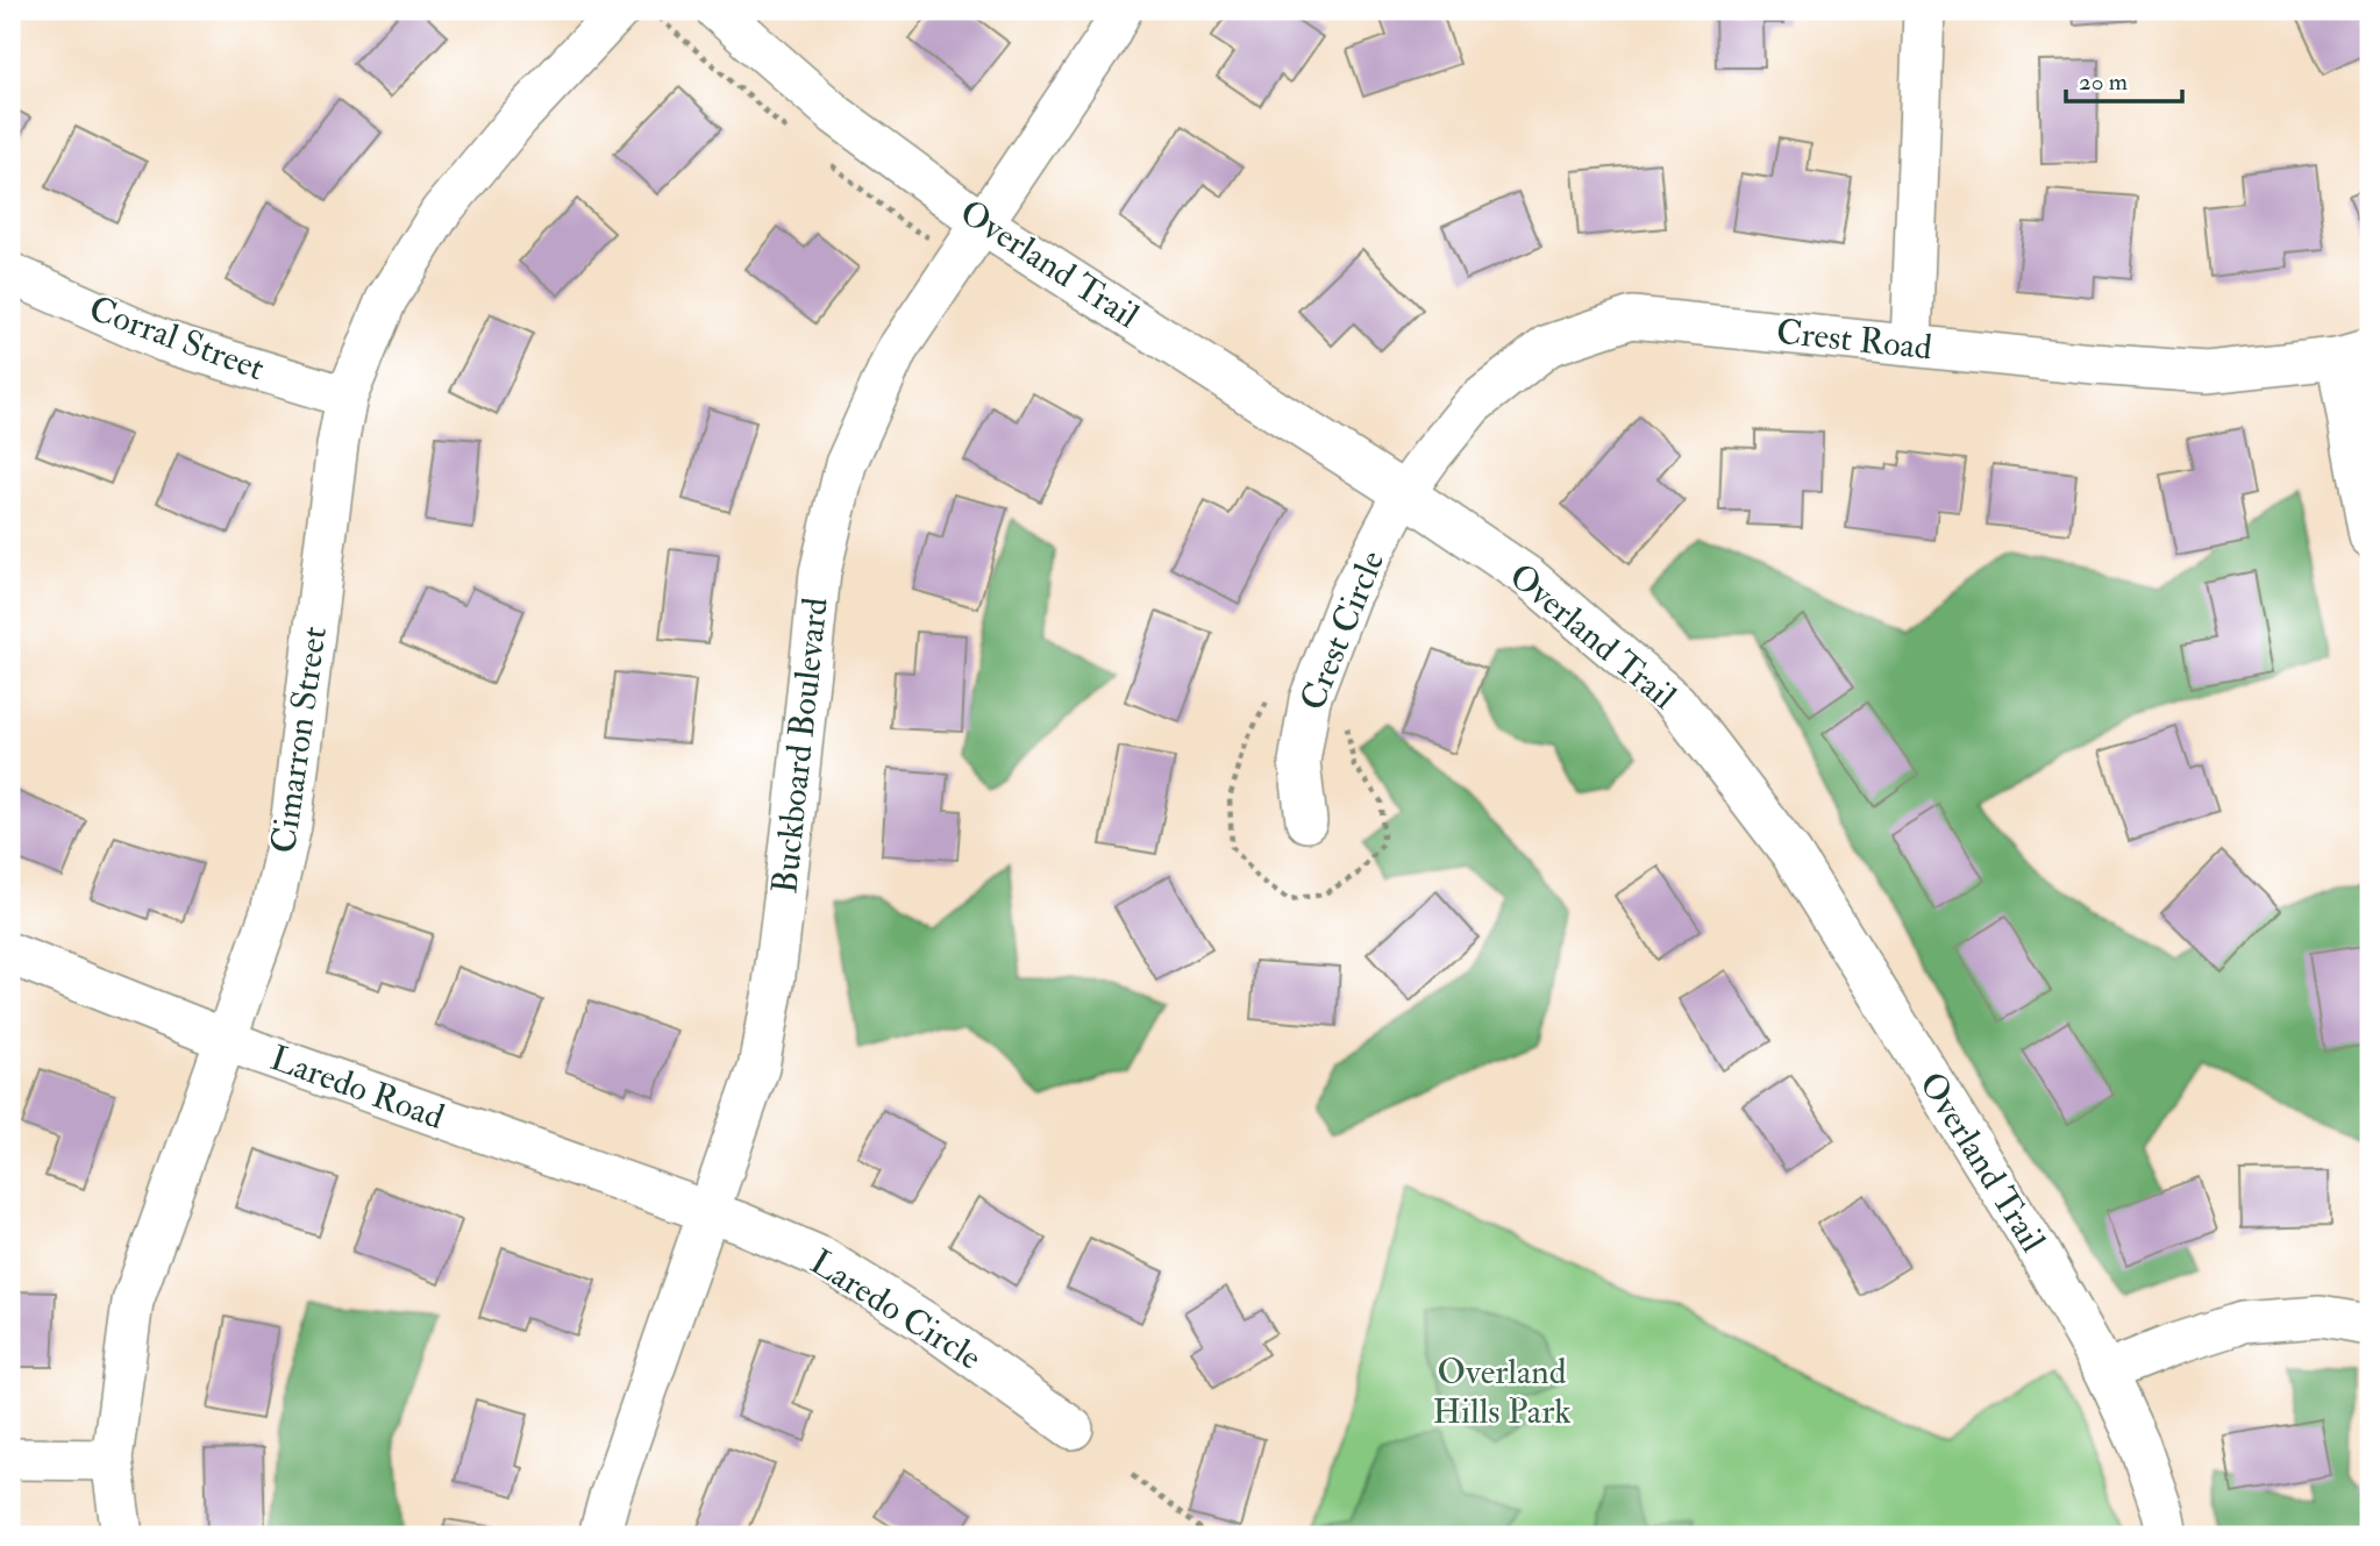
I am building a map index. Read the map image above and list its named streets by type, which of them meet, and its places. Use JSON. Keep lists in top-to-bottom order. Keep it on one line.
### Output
{"streets":{"street":["Overland Trail","Corral Street","Crest Road","Crest Circle","Cimarron Street","Buckboard Boulevard","Laredo Road","Laredo Circle"]},"crossings":[["Overland Trail","Crest Road"],["Overland Trail","Crest Circle"],["Overland Trail","Buckboard Boulevard"],["Corral Street","Cimarron Street"],["Crest Road","Crest Circle"],["Cimarron Street","Laredo Road"],["Buckboard Boulevard","Laredo Road"],["Buckboard Boulevard","Laredo Circle"],["Laredo Road","Laredo Circle"]],"parks":["Overland Hills Park"],"scale_bar":"20 m"}
